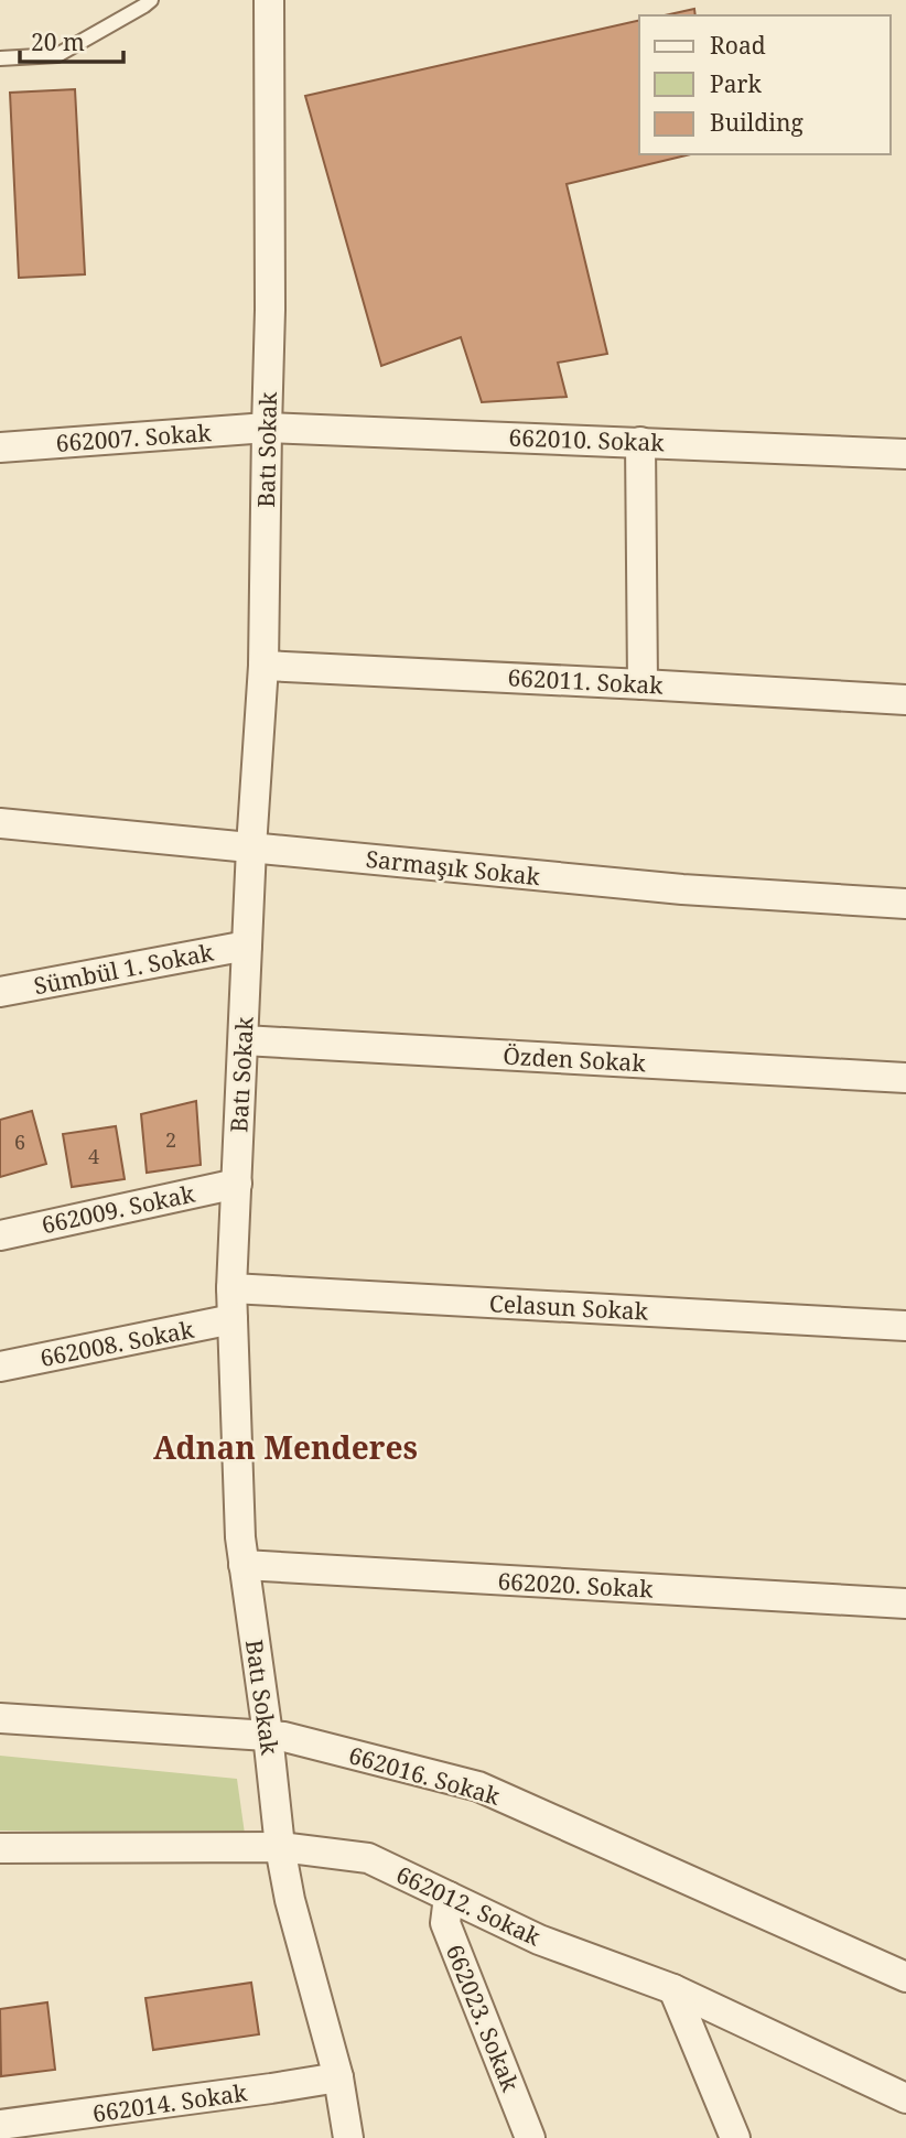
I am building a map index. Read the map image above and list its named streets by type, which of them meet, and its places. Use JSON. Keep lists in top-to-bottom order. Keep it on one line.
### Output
{"streets":{"street":["662007. Sokak","662010. Sokak","Batı Sokak","662011. Sokak","Sarmaşık Sokak","Sümbül 1. Sokak","Özden Sokak","662009. Sokak","Celasun Sokak","662008. Sokak","662020. Sokak","662016. Sokak","662012. Sokak","662023. Sokak","662014. Sokak"]},"crossings":[["662007. Sokak","662010. Sokak"],["662007. Sokak","Batı Sokak"],["662010. Sokak","Batı Sokak"],["Batı Sokak","662011. Sokak"],["Batı Sokak","Sarmaşık Sokak"],["Batı Sokak","Sümbül 1. Sokak"],["Batı Sokak","Özden Sokak"],["Batı Sokak","662009. Sokak"],["Batı Sokak","Celasun Sokak"],["Batı Sokak","662008. Sokak"],["Batı Sokak","662020. Sokak"],["Batı Sokak","662016. Sokak"],["Batı Sokak","662012. Sokak"],["Batı Sokak","662014. Sokak"],["662012. Sokak","662023. Sokak"]],"districts":["Adnan Menderes"],"house_numbers":["2","6","4"],"legend":["Road","Park","Building"],"scale_bar":"20 m"}
